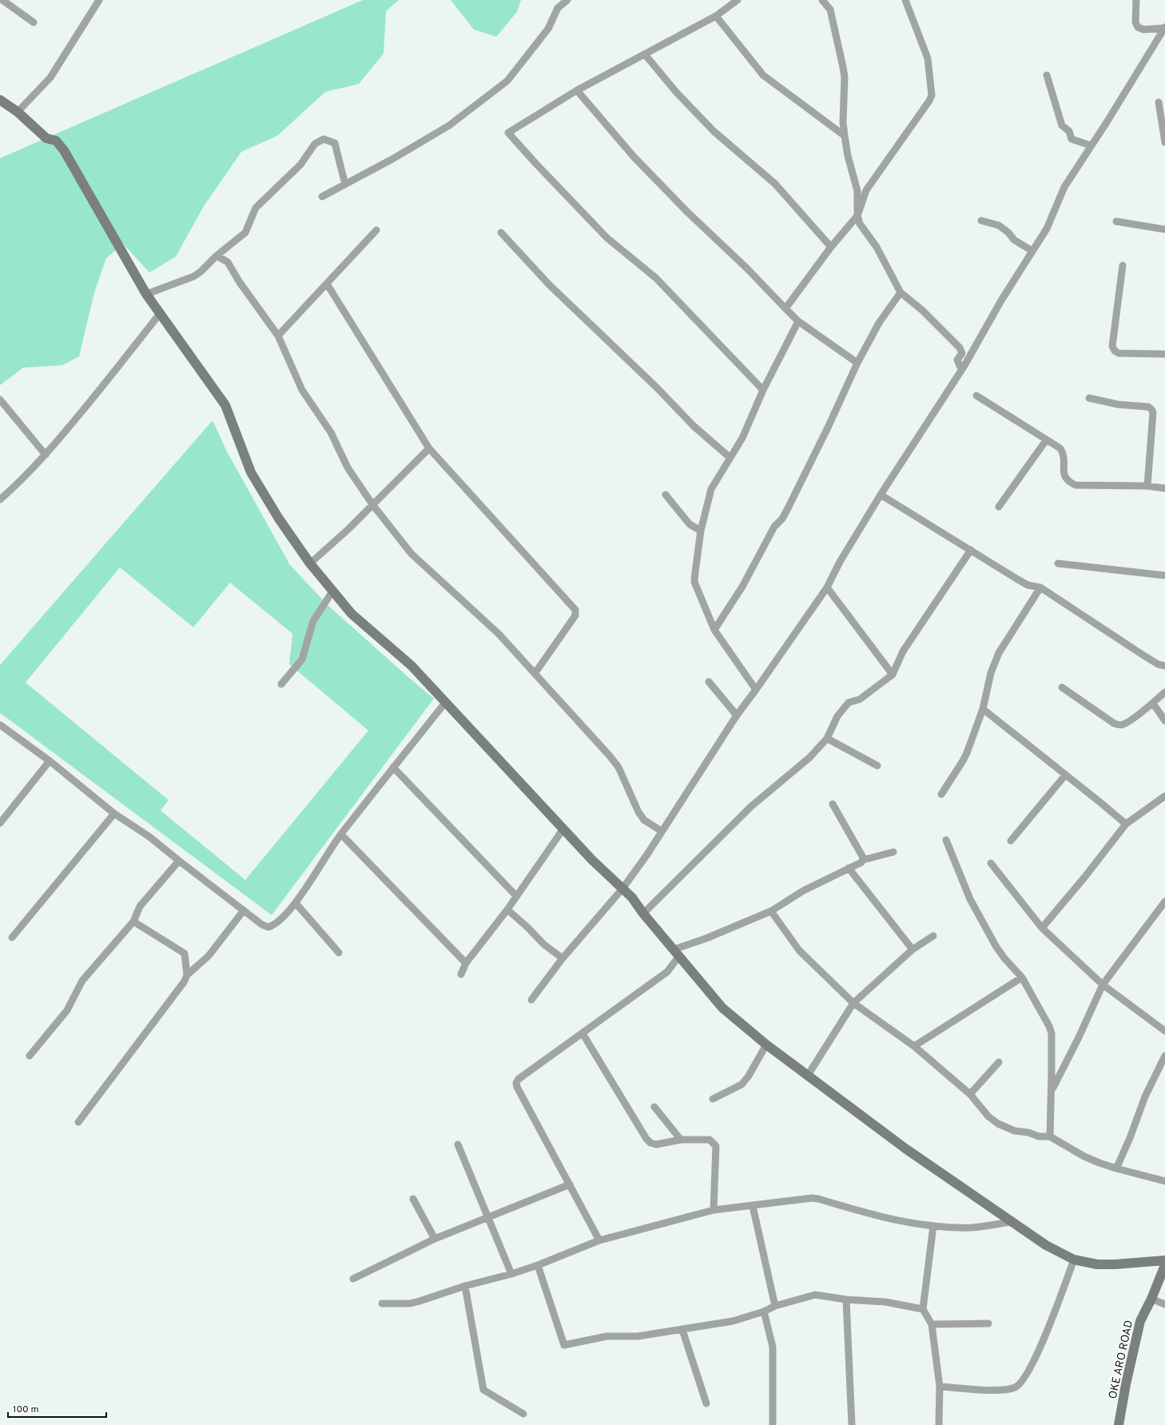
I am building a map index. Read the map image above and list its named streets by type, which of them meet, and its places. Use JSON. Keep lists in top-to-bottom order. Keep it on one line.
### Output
{"streets":{"street":["OKE ARO ROAD"]},"scale_bar":"100 m"}
